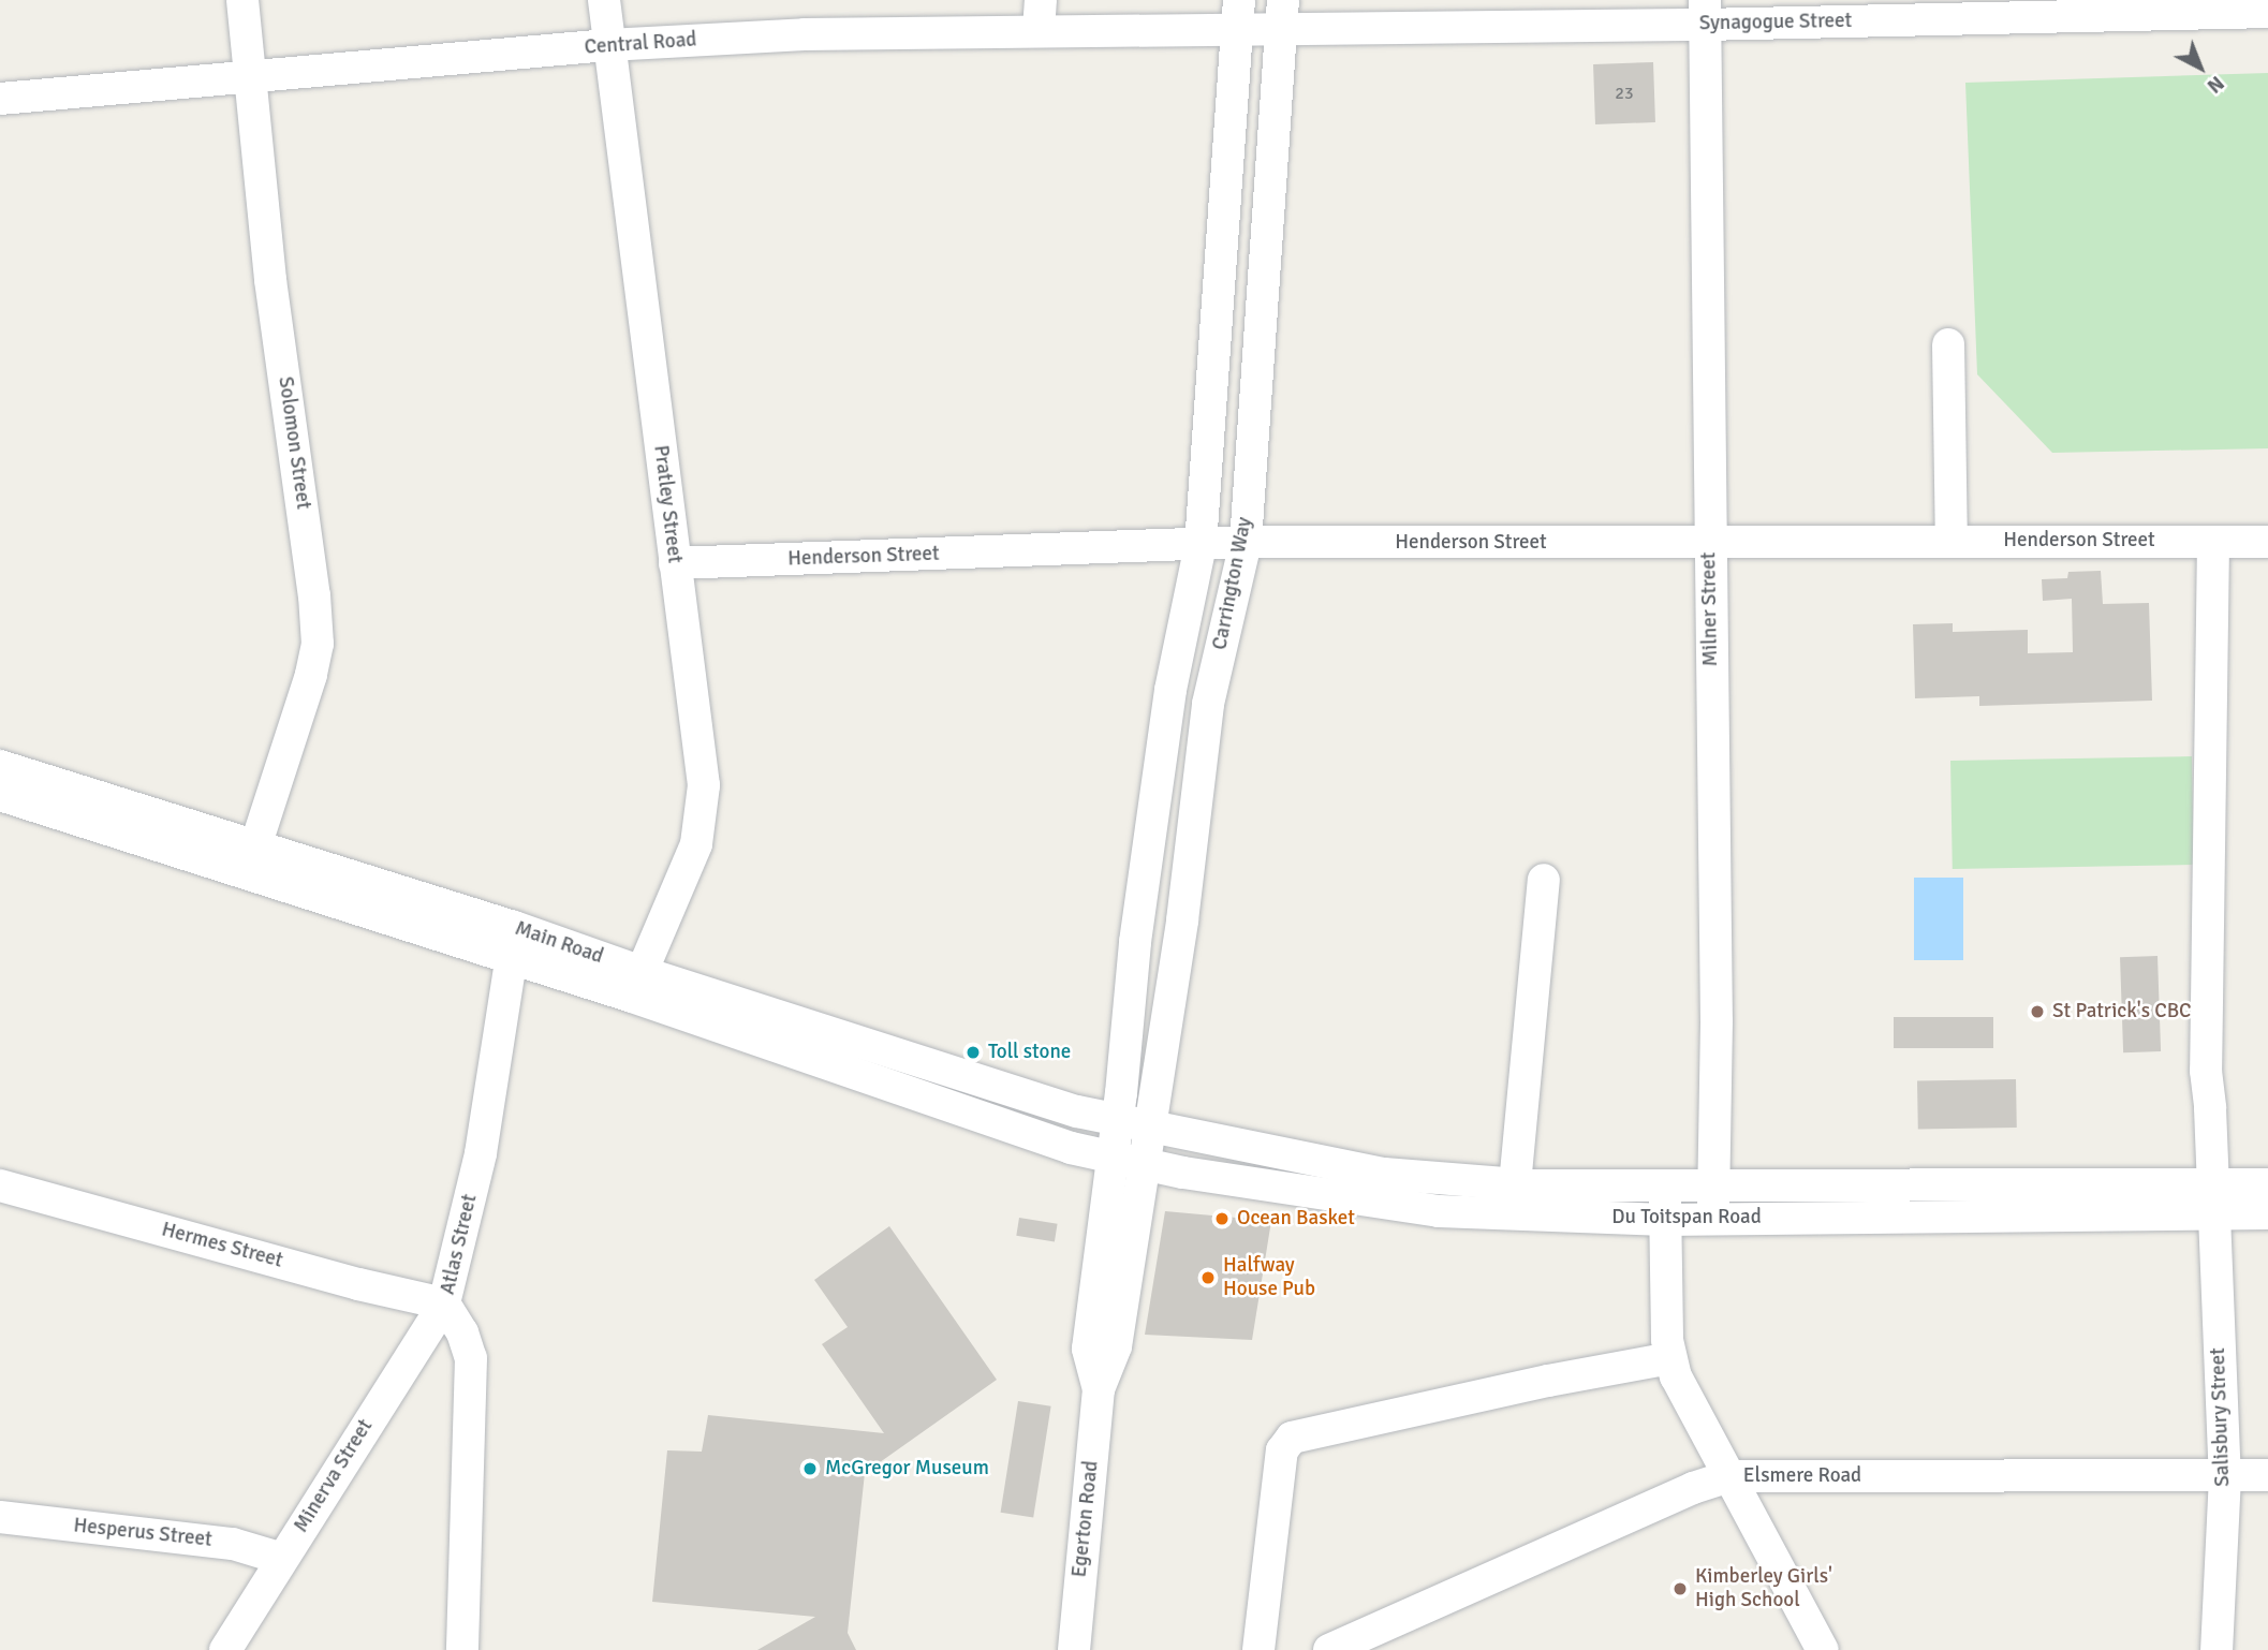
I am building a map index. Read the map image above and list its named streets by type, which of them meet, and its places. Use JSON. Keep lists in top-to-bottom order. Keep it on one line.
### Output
{"streets":{"street":["Synagogue Street","Central Road","Solomon Street","Pratley Street","Henderson Street","Carrington Way","Milner Street","Main Road","Du Toitspan Road","Atlas Street","Hermes Street","Salisbury Street","Minerva Street","Elsmere Road","Egerton Road","Hesperus Street"]},"crossings":[["Synagogue Street","Central Road"],["Synagogue Street","Carrington Way"],["Synagogue Street","Milner Street"],["Central Road","Solomon Street"],["Central Road","Pratley Street"],["Central Road","Carrington Way"],["Solomon Street","Main Road"],["Pratley Street","Henderson Street"],["Pratley Street","Main Road"],["Henderson Street","Carrington Way"],["Henderson Street","Milner Street"],["Henderson Street","Salisbury Street"],["Carrington Way","Main Road"],["Carrington Way","Du Toitspan Road"],["Carrington Way","Egerton Road"],["Milner Street","Du Toitspan Road"],["Main Road","Du Toitspan Road"],["Main Road","Atlas Street"],["Main Road","Egerton Road"],["Du Toitspan Road","Salisbury Street"],["Du Toitspan Road","Egerton Road"],["Atlas Street","Hermes Street"],["Atlas Street","Minerva Street"],["Hermes Street","Minerva Street"],["Salisbury Street","Elsmere Road"],["Minerva Street","Hesperus Street"]],"places":["St Patrick's CBC","Toll stone","Ocean Basket","Halfway House Pub","McGregor Museum","Kimberley Girls' High School"],"house_numbers":["23"],"north":"bottom right"}
